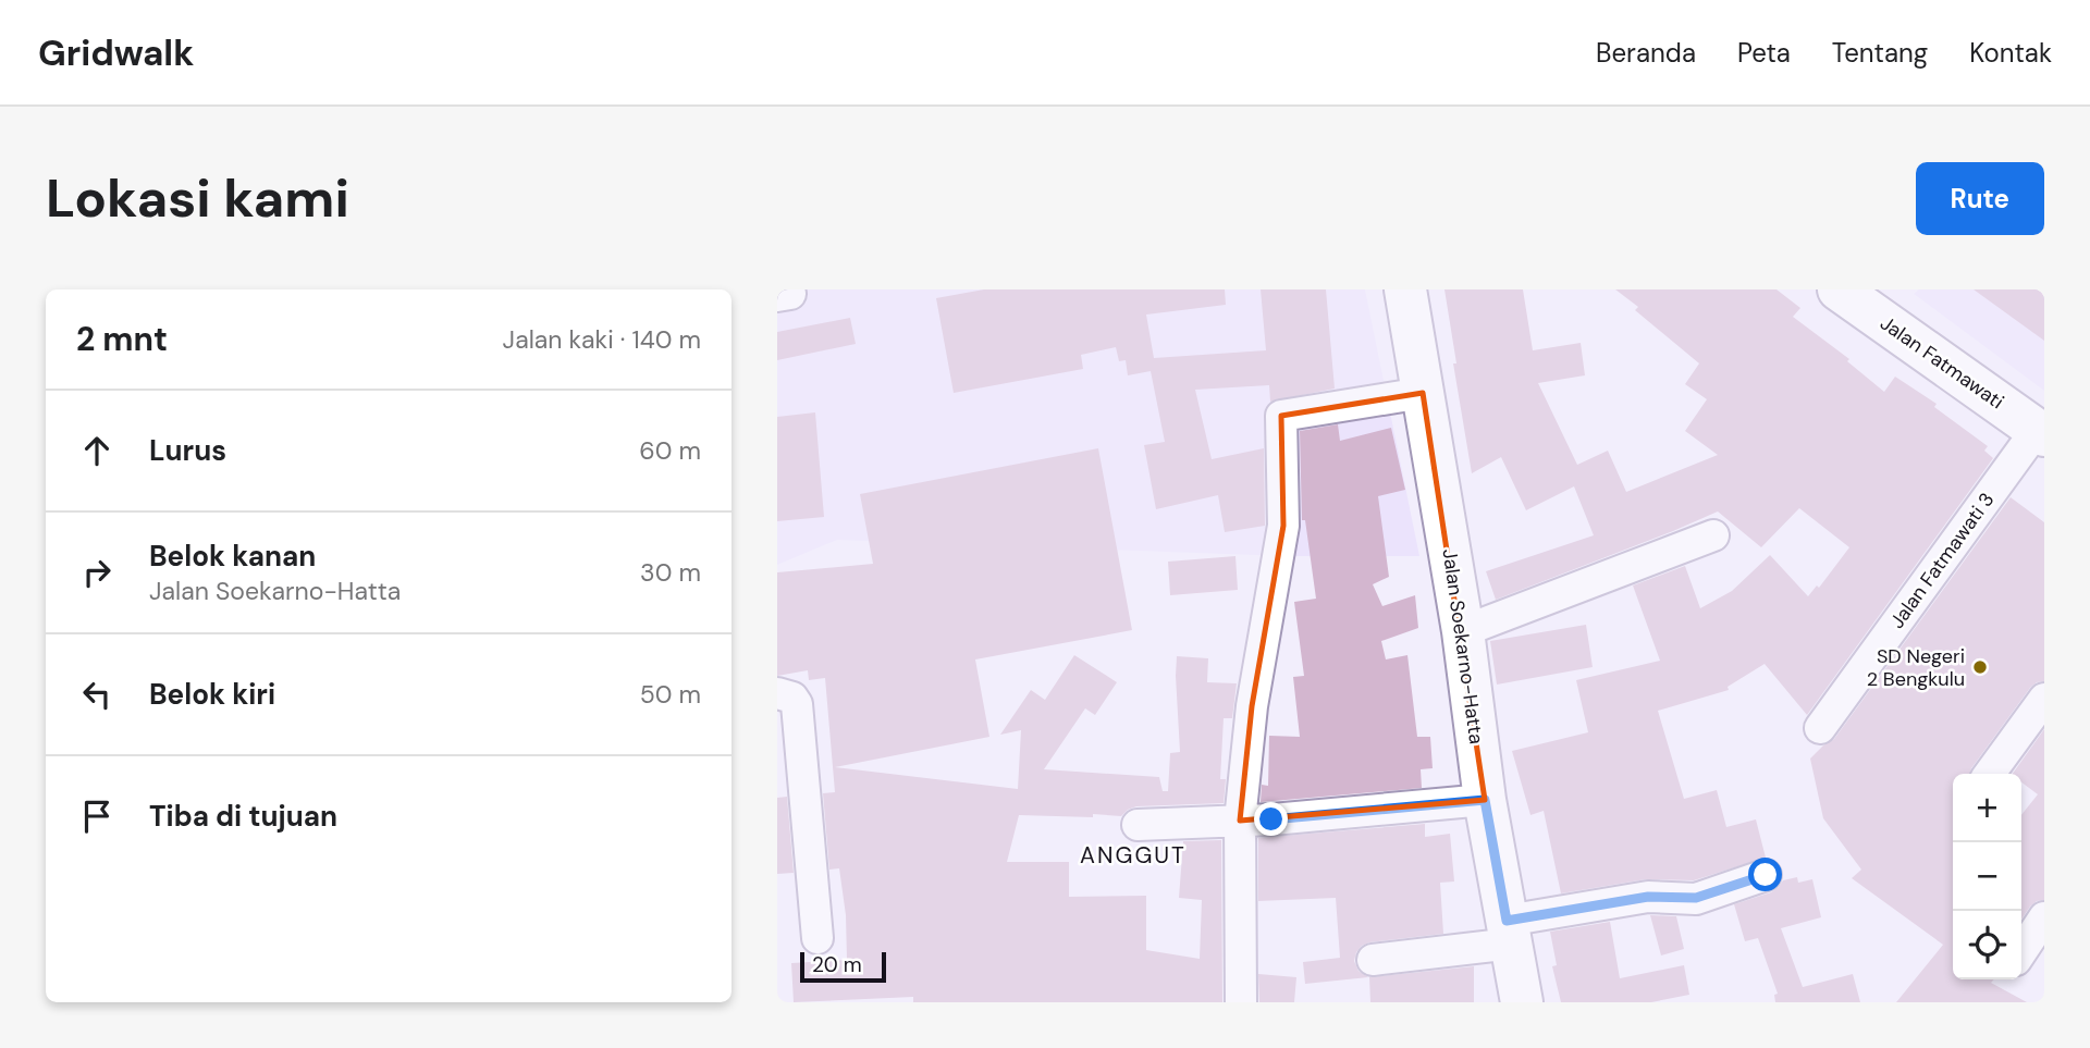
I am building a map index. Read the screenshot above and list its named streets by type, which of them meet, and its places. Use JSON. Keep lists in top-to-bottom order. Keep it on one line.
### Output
{"streets":{"main road":["Jalan Fatmawati","Jalan Soekarno-Hatta"],"street":["Jalan Fatmawati 3"]},"crossings":[["Jalan Fatmawati","Jalan Fatmawati 3"]],"districts":["ANGGUT"],"places":["SD Negeri 2 Bengkulu"],"scale_bar":"20 m","page":{"header":"Gridwalk","nav":["Beranda","Peta","Tentang","Kontak"],"buttons":"Rute","title":"Lokasi kami","heading":["2 mnt","Jalan kaki · 140 m"],"list":[["Lurus","60 m"],["Belok kanan","Jalan Soekarno-Hatta","30 m"],["Belok kiri","50 m"],"Tiba di tujuan"],"map_buttons":["+","−"],"scale":"20 m"}}
